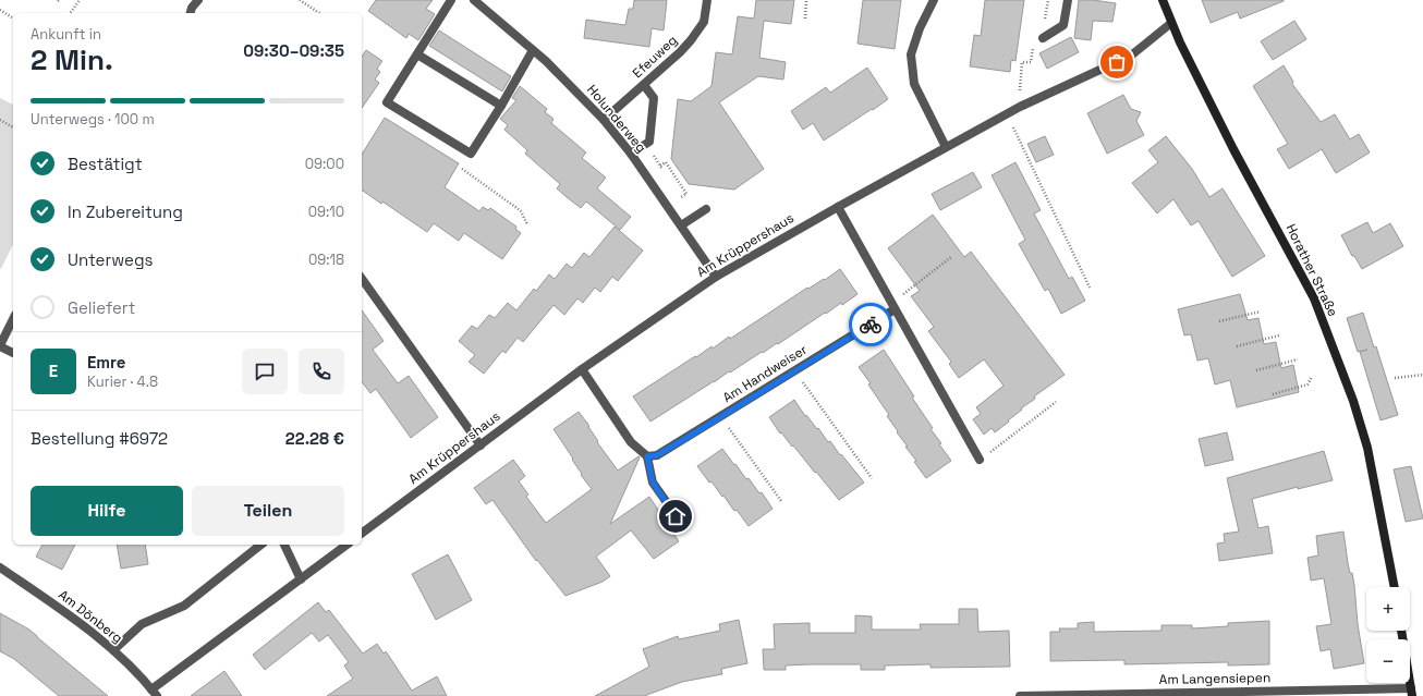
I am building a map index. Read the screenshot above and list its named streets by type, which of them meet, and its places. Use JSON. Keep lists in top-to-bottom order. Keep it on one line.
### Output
{"streets":{"main road":["Horather Straße"],"street":["Efeuweg","Holunderweg","Am Krüppershaus","Am Handweiser","Am Dönberg","Am Langensiepen"]},"crossings":[["Efeuweg","Holunderweg"],["Holunderweg","Am Krüppershaus"],["Am Krüppershaus","Horather Straße"]],"page":{"heading":["2 Min.","Ankunft in","09:30–09:35"],"panel":["Emre","Kurier · 4.8","Bestellung #6972","22.28 €"],"bar":"Unterwegs · 100 m","list":[["Bestätigt","09:00"],["In Zubereitung","09:10"],["Unterwegs","09:18"],"Geliefert"],"round":"E","buttons":["Hilfe","Teilen"],"map_buttons":["+","−"]}}
